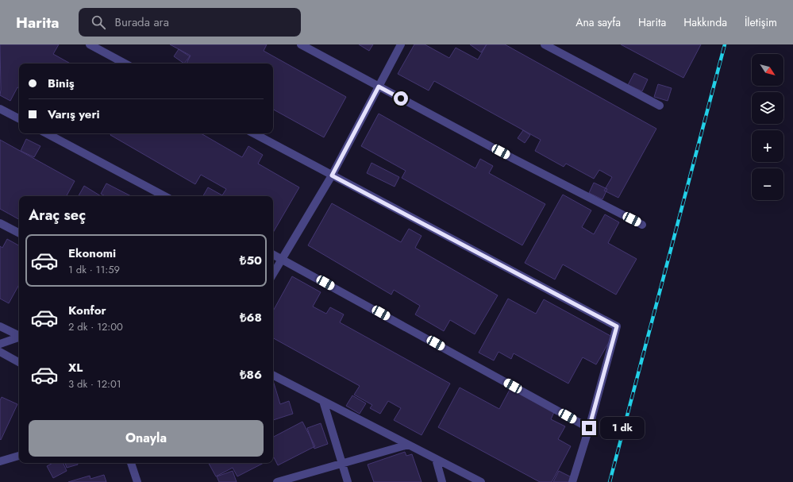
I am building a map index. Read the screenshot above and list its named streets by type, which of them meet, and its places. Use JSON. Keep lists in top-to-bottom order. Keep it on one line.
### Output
{"north":"bottom right","page":{"header":"Harita","search":"Burada ara","nav":["Ana sayfa","Harita","Hakkında","İletişim"],"map_buttons":["+","−"],"banner":["Biniş","Varış yeri"],"heading":"Araç seç","list":[{"name":"Ekonomi","note":"1 dk · 11:59","value":"₺50"},{"name":"Konfor","note":"2 dk · 12:00","value":"₺68"},{"name":"XL","note":"3 dk · 12:01","value":"₺86"}],"buttons":"Onayla","bubble":"1 dk"}}
